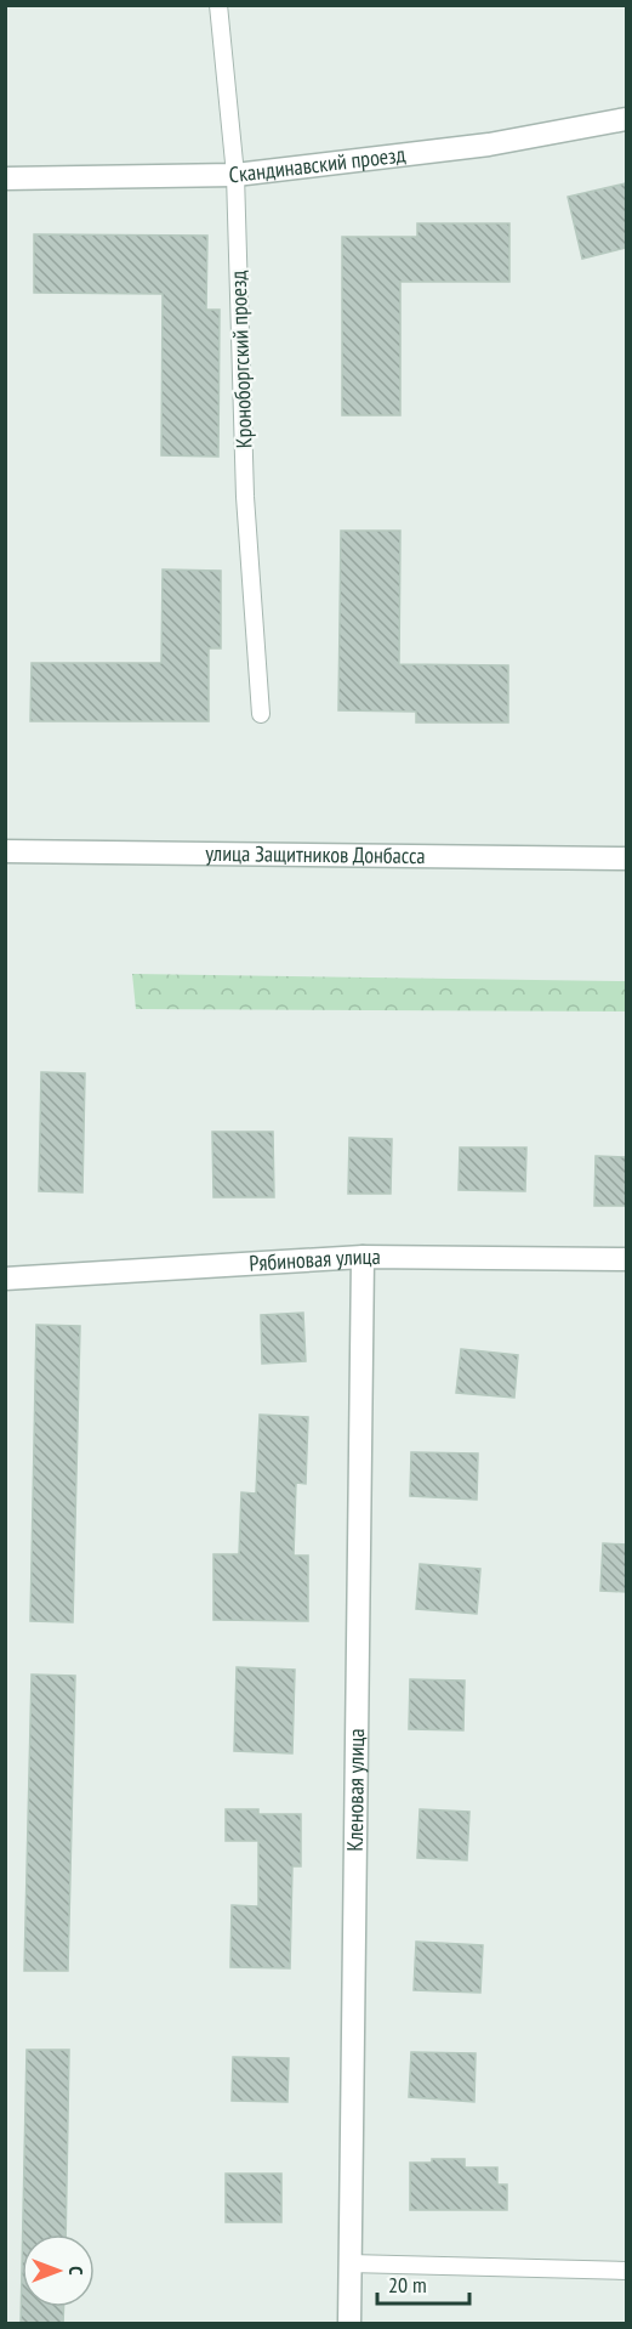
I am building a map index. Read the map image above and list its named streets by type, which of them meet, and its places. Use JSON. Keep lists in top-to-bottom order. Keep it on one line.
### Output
{"streets":{"street":["Скандинавский проезд","улица Защитников Донбасса","Рябиновая улица","Кленовая улица"],"lane":["Кроноборгский проезд"]},"crossings":[["Скандинавский проезд","Кроноборгский проезд"],["Рябиновая улица","Кленовая улица"]],"scale_bar":"20 m","north":"right"}
